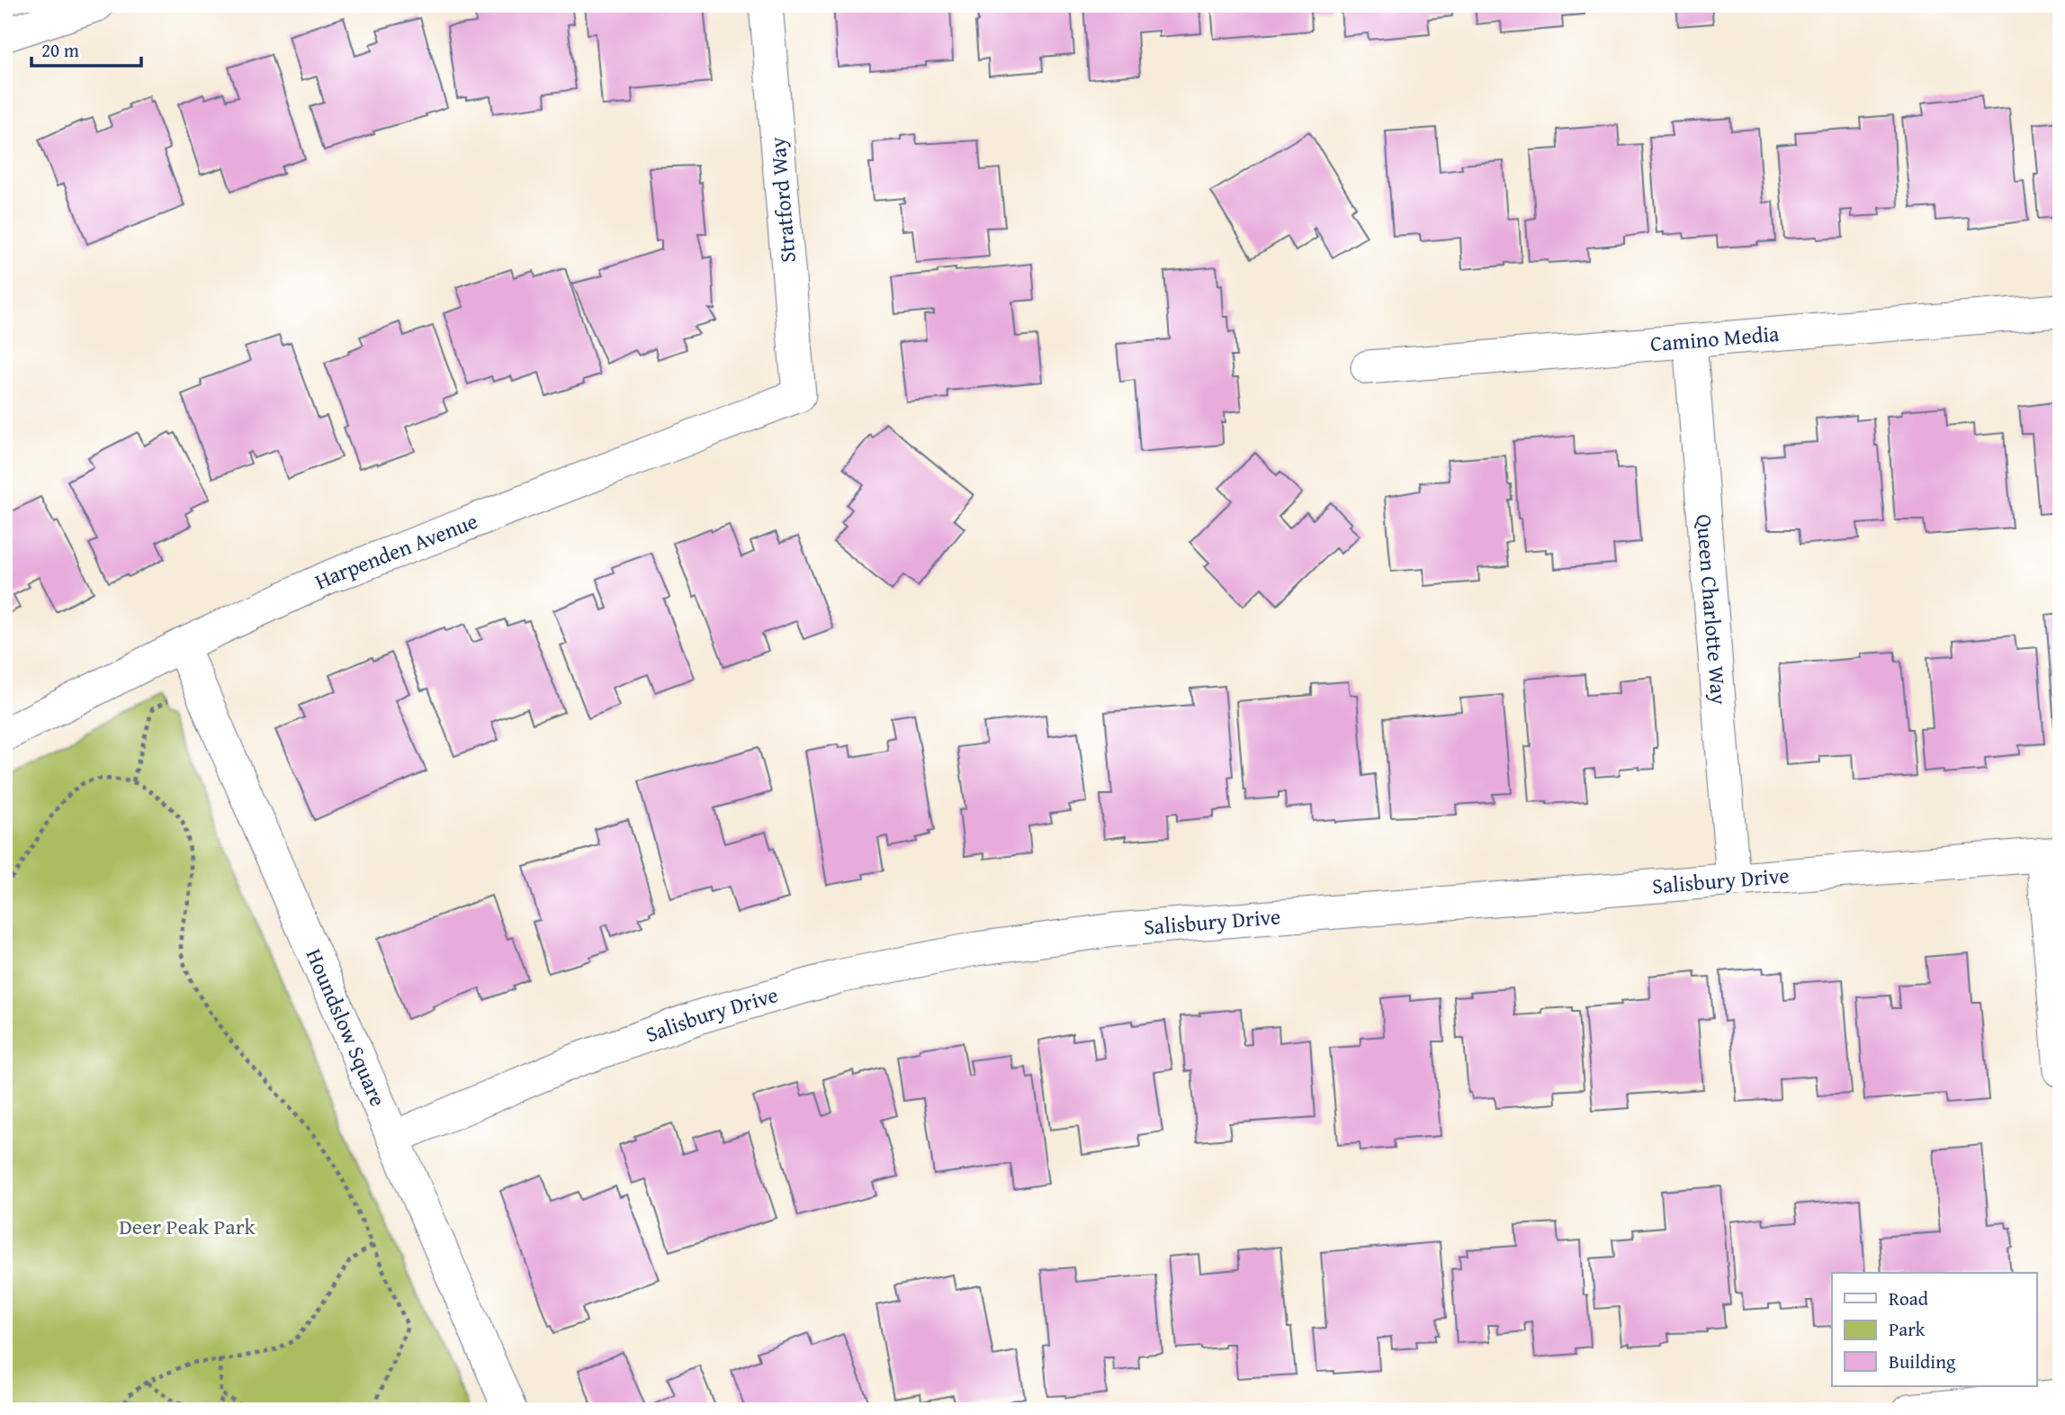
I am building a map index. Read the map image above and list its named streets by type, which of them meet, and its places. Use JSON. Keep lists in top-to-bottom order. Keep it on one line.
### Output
{"streets":{"street":["Stratford Way","Camino Media","Harpenden Avenue","Queen Charlotte Way","Salisbury Drive","Houndslow Square"]},"crossings":[["Stratford Way","Harpenden Avenue"],["Camino Media","Queen Charlotte Way"],["Harpenden Avenue","Houndslow Square"],["Queen Charlotte Way","Salisbury Drive"],["Salisbury Drive","Houndslow Square"]],"parks":["Deer Peak Park"],"legend":["Road","Park","Building"],"scale_bar":"20 m"}
